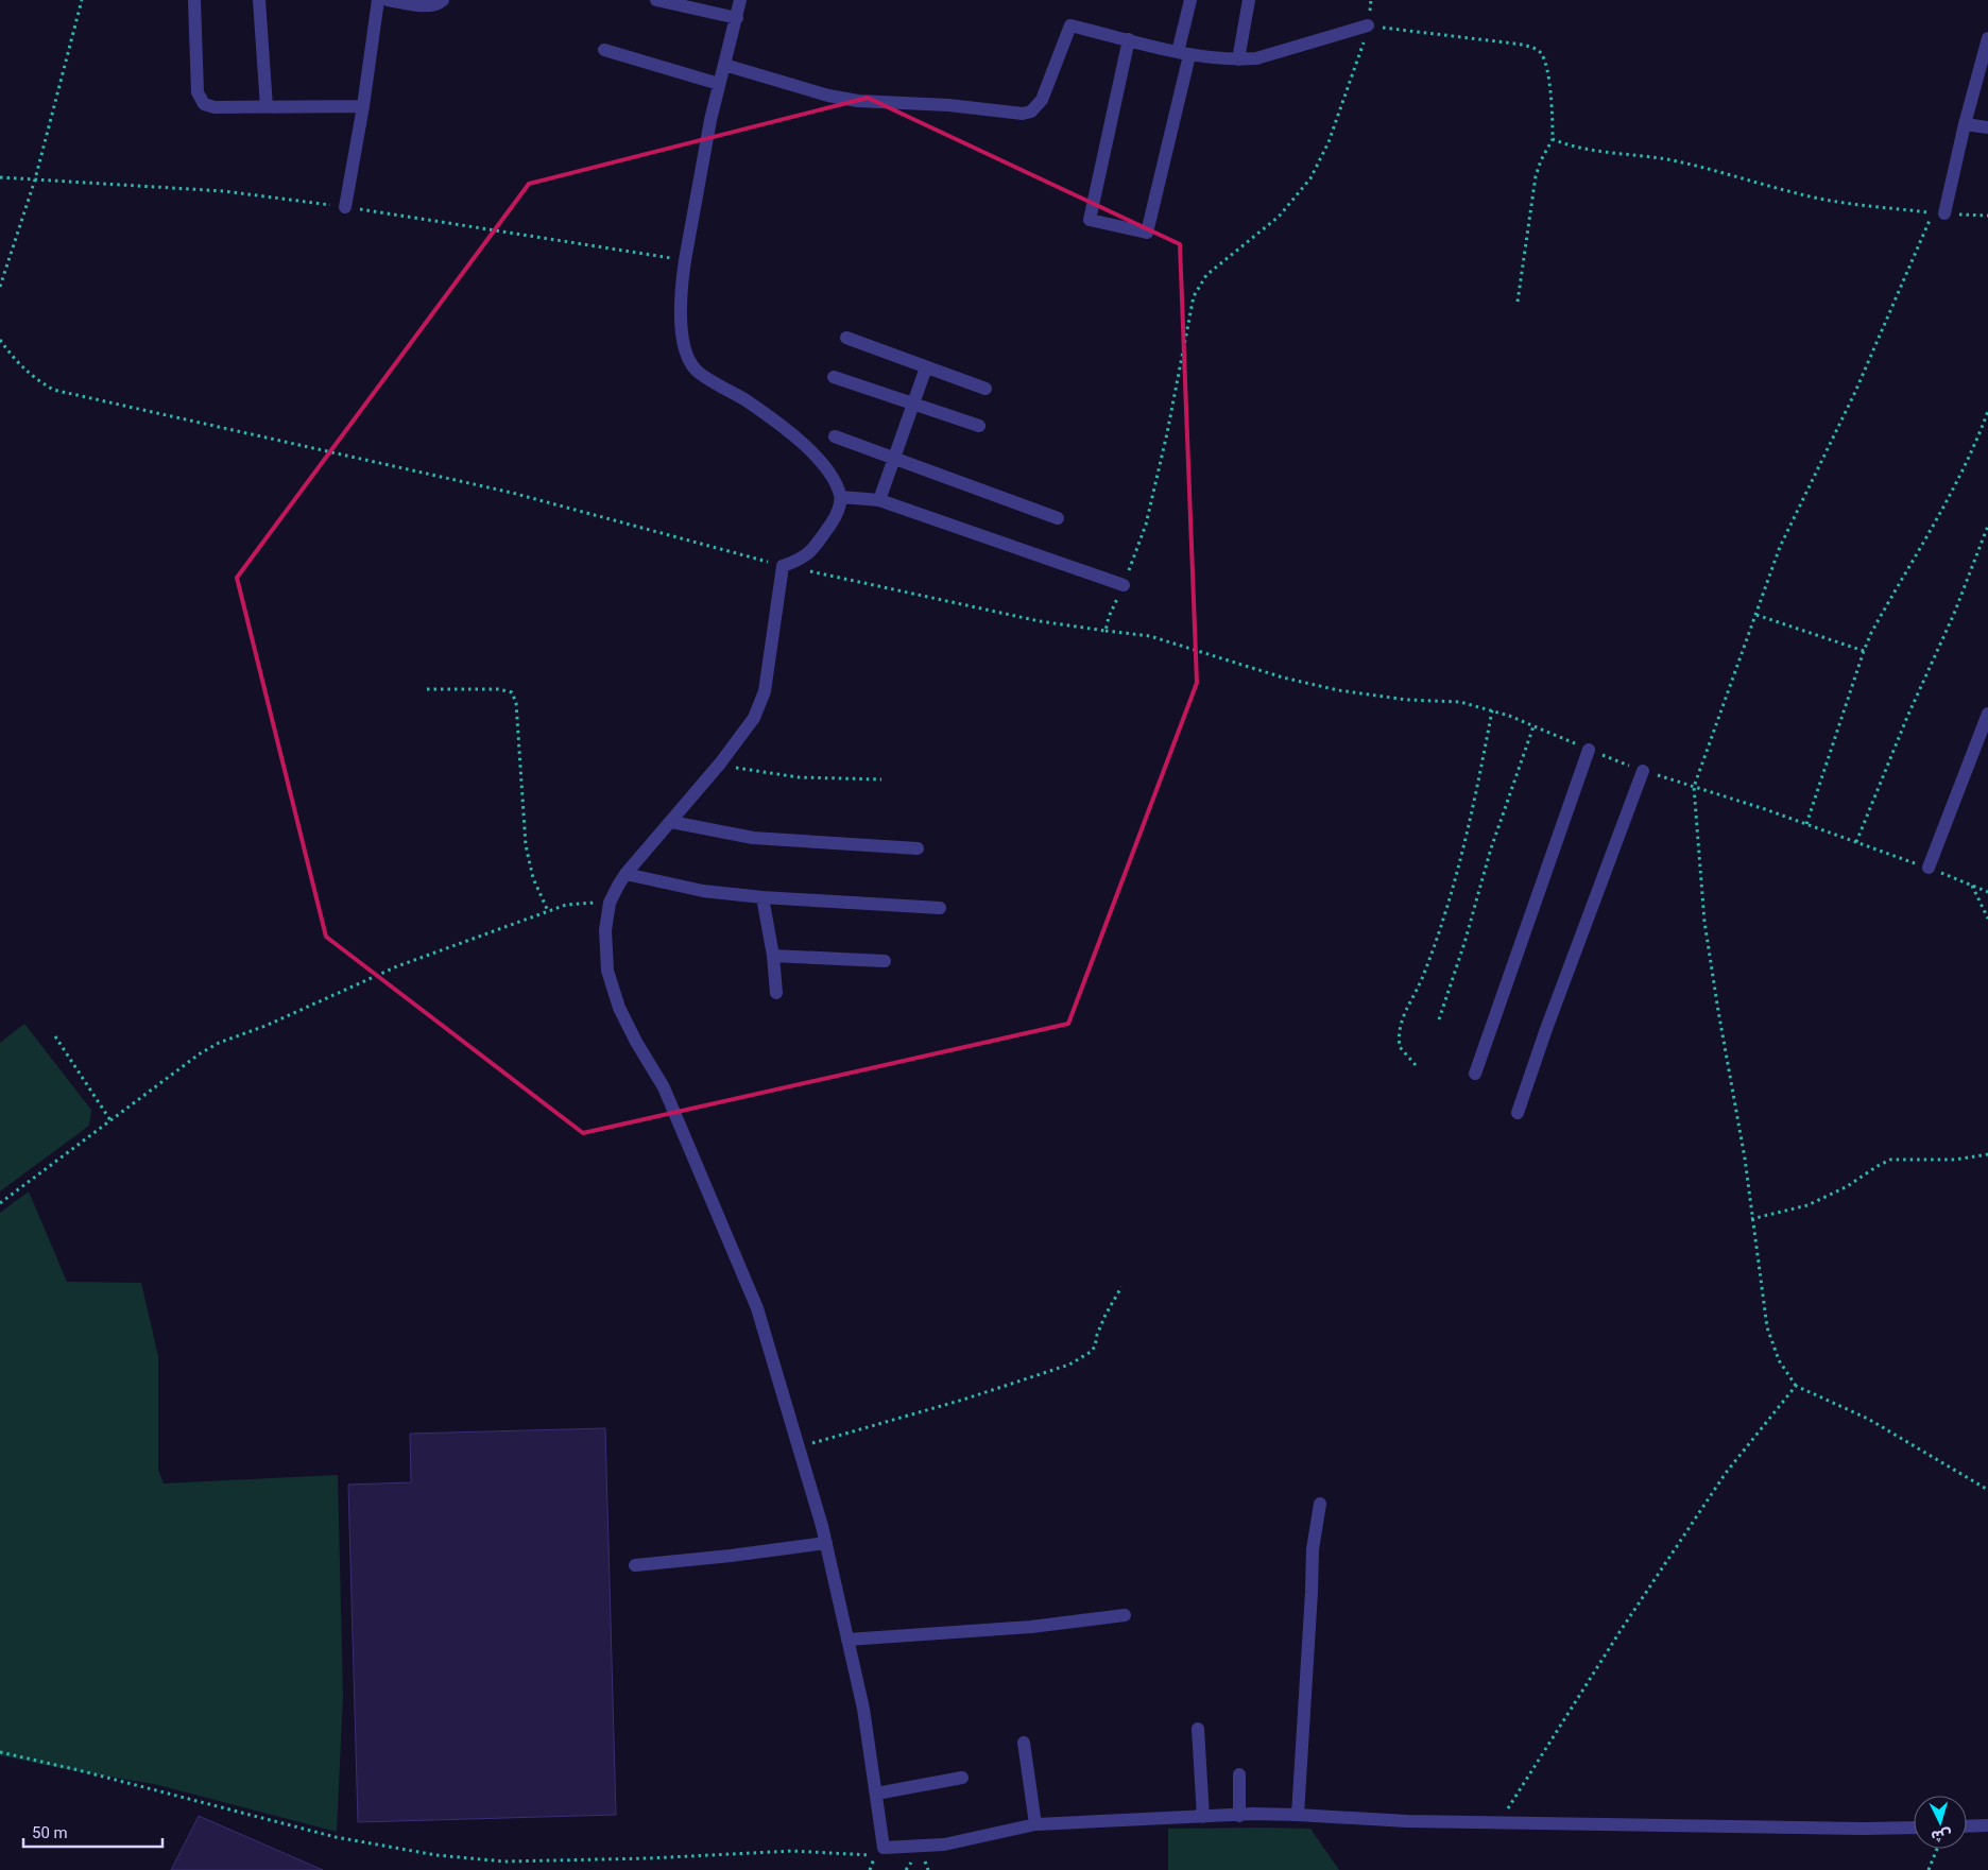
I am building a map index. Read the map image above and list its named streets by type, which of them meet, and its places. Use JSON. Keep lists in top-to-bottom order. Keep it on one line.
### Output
{"scale_bar":"50 m","north":"bottom"}
